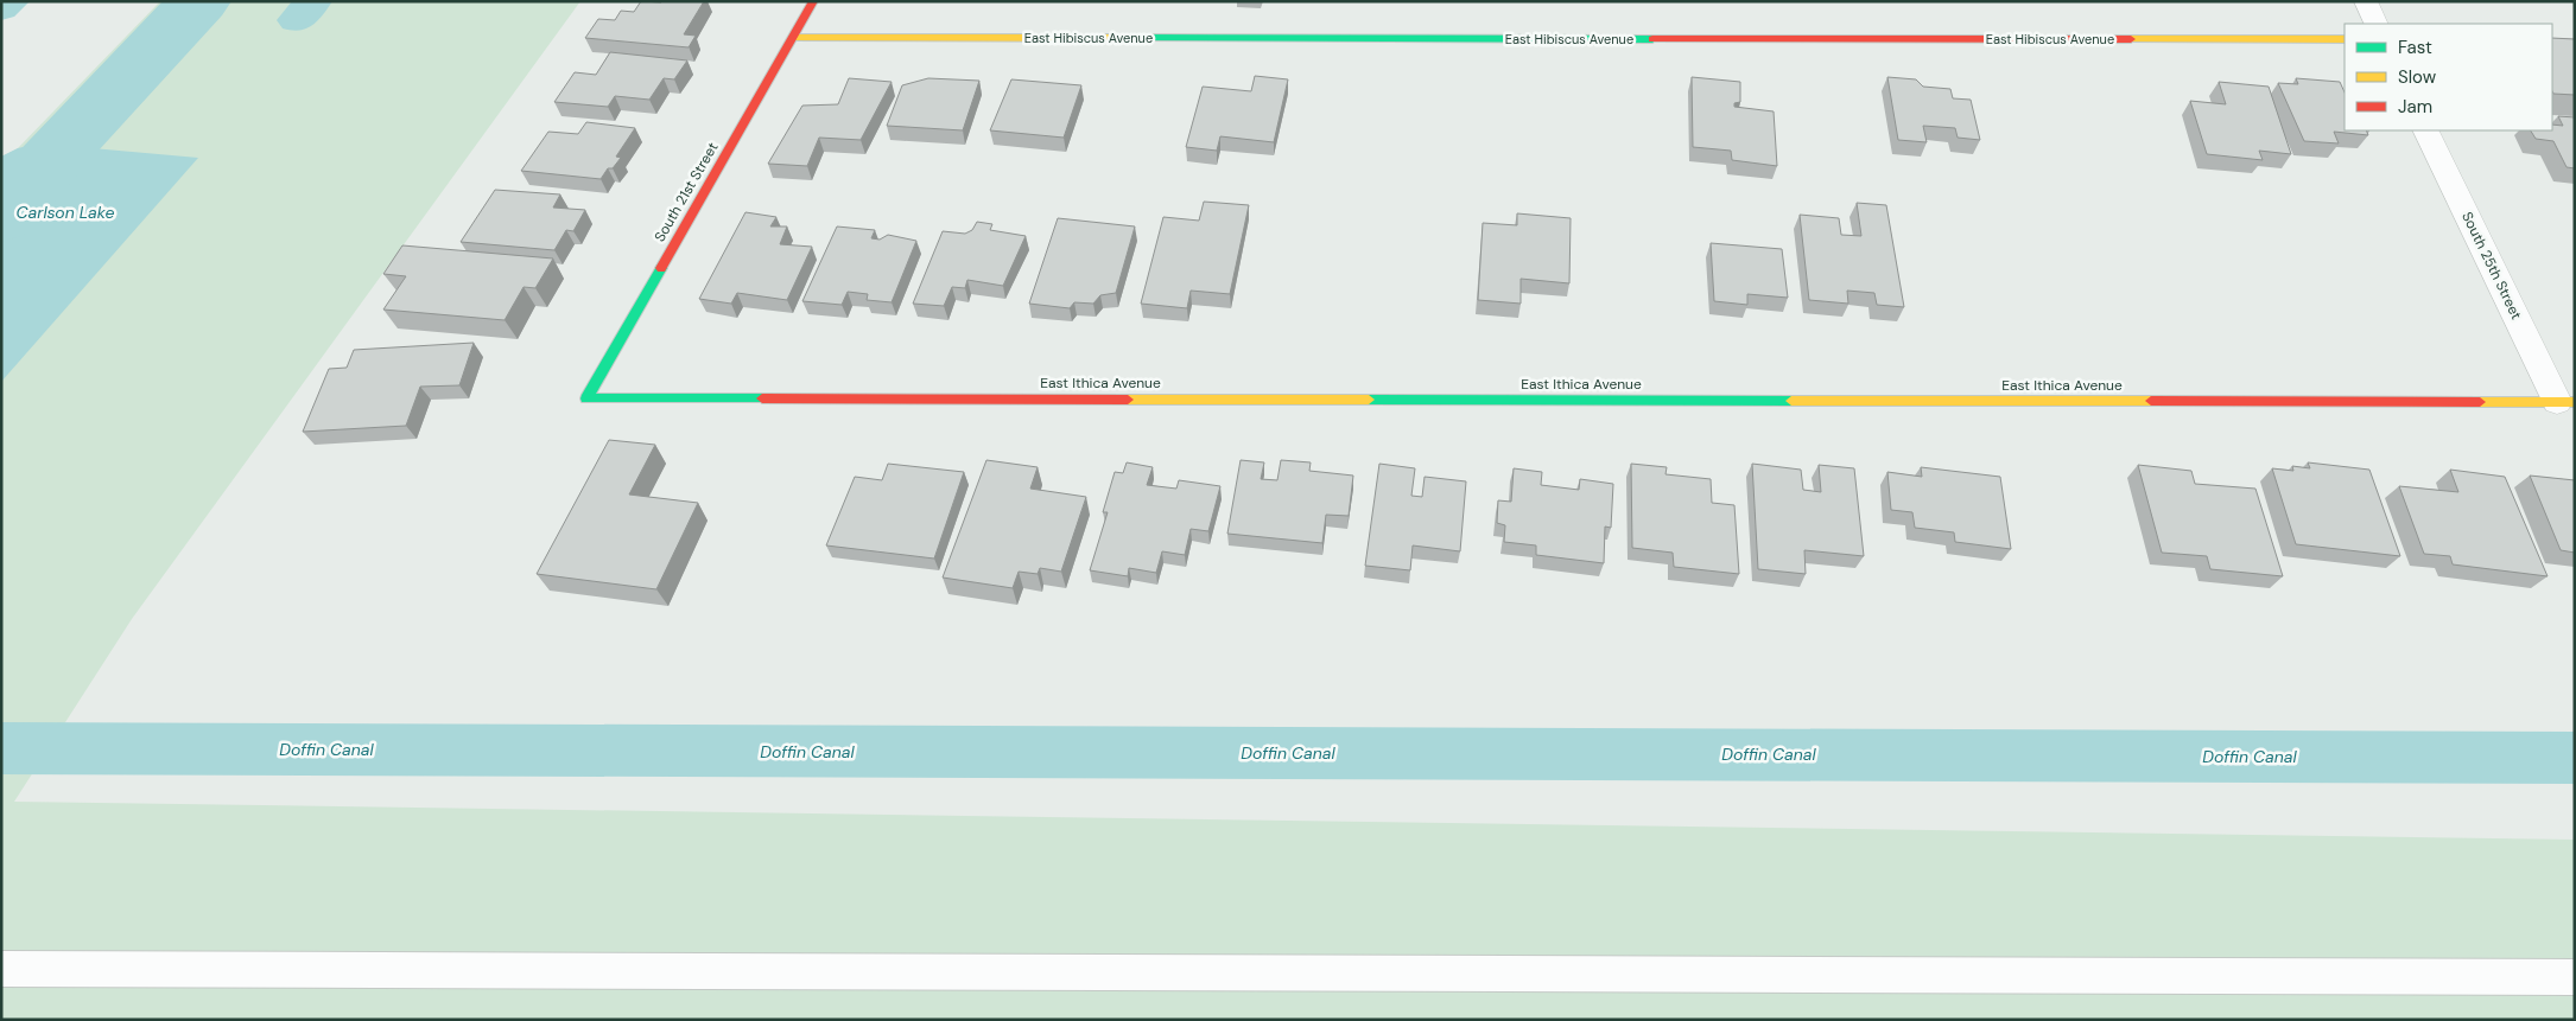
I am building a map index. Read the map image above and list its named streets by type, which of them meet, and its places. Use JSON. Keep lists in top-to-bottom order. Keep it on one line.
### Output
{"streets":{"street":["East Hibiscus Avenue","South 21st Street","South 25th Street","East Ithica Avenue"]},"crossings":[["East Hibiscus Avenue","South 21st Street"],["South 21st Street","East Ithica Avenue"],["South 25th Street","East Ithica Avenue"]],"water":["Carlson Lake","Doffin Canal"],"legend":["Fast","Slow","Jam"]}
